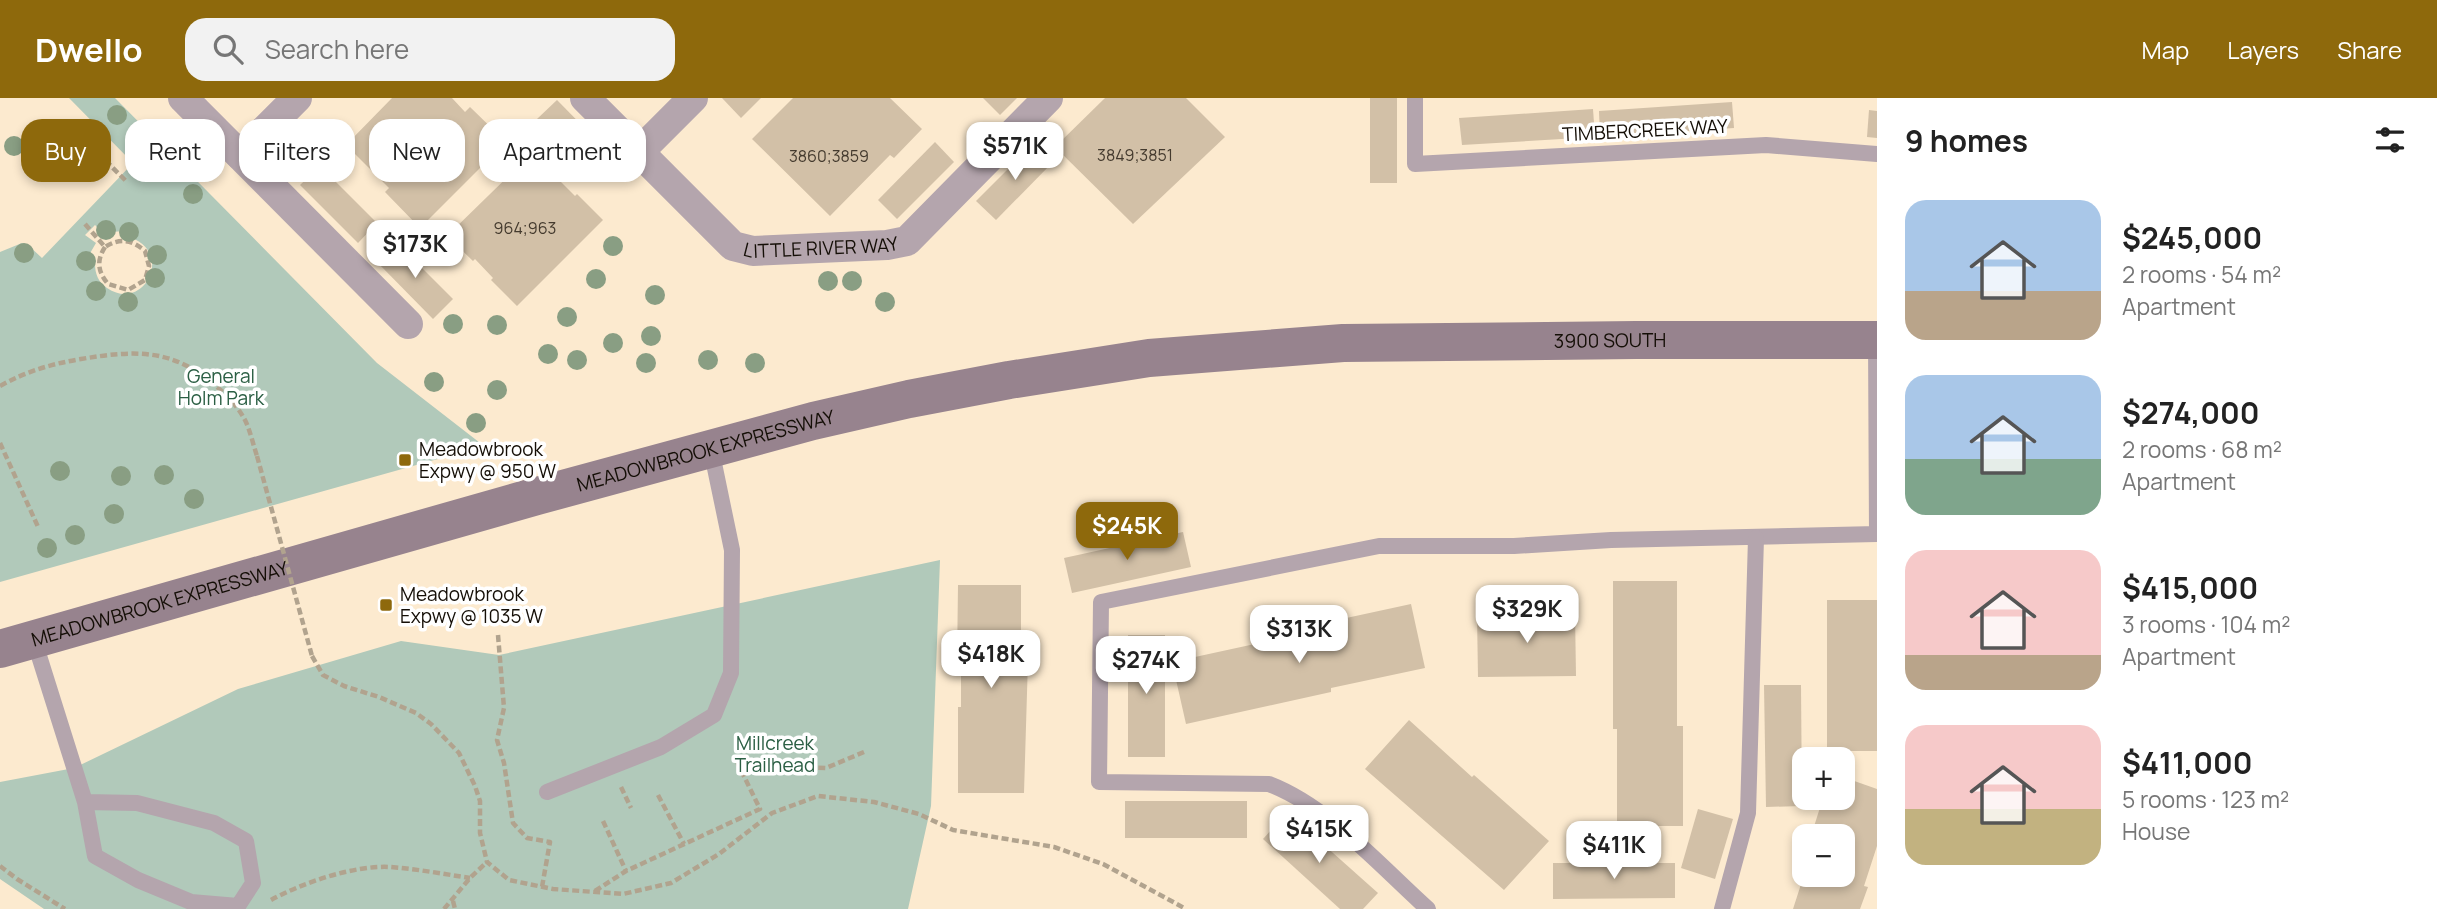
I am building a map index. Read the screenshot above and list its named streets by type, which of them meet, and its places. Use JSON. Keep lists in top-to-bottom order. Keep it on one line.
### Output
{"streets":{"main road":["3900 SOUTH","MEADOWBROOK EXPRESSWAY"],"street":["LITTLE RIVER WAY"],"lane":["TIMBERCREEK WAY"]},"crossings":[["3900 SOUTH","MEADOWBROOK EXPRESSWAY"]],"parks":["General Holm Park","Millcreek Trailhead"],"places":{"transit":["Meadowbrook Expwy @ 950 W","Meadowbrook Expwy @ 1035 W"]},"house_numbers":["3849;3851","3860;3859","964;963"],"page":{"header":"Dwello","search":"Search here","nav":["Map","Layers","Share"],"heading":"9 homes","chip":["Buy","Rent","Filters","New","Apartment"],"price":["$571K","$173K","$245K","$329K","$313K","$418K","$274K","$415K","$411K"],"list":[{"name":"$245,000","note":"2 rooms · 54 m² · Apartment"},{"name":"$274,000","note":"2 rooms · 68 m² · Apartment"},{"name":"$415,000","note":"3 rooms · 104 m² · Apartment"},{"name":"$411,000","note":"5 rooms · 123 m² · House"}],"map_buttons":["+","−"]}}
